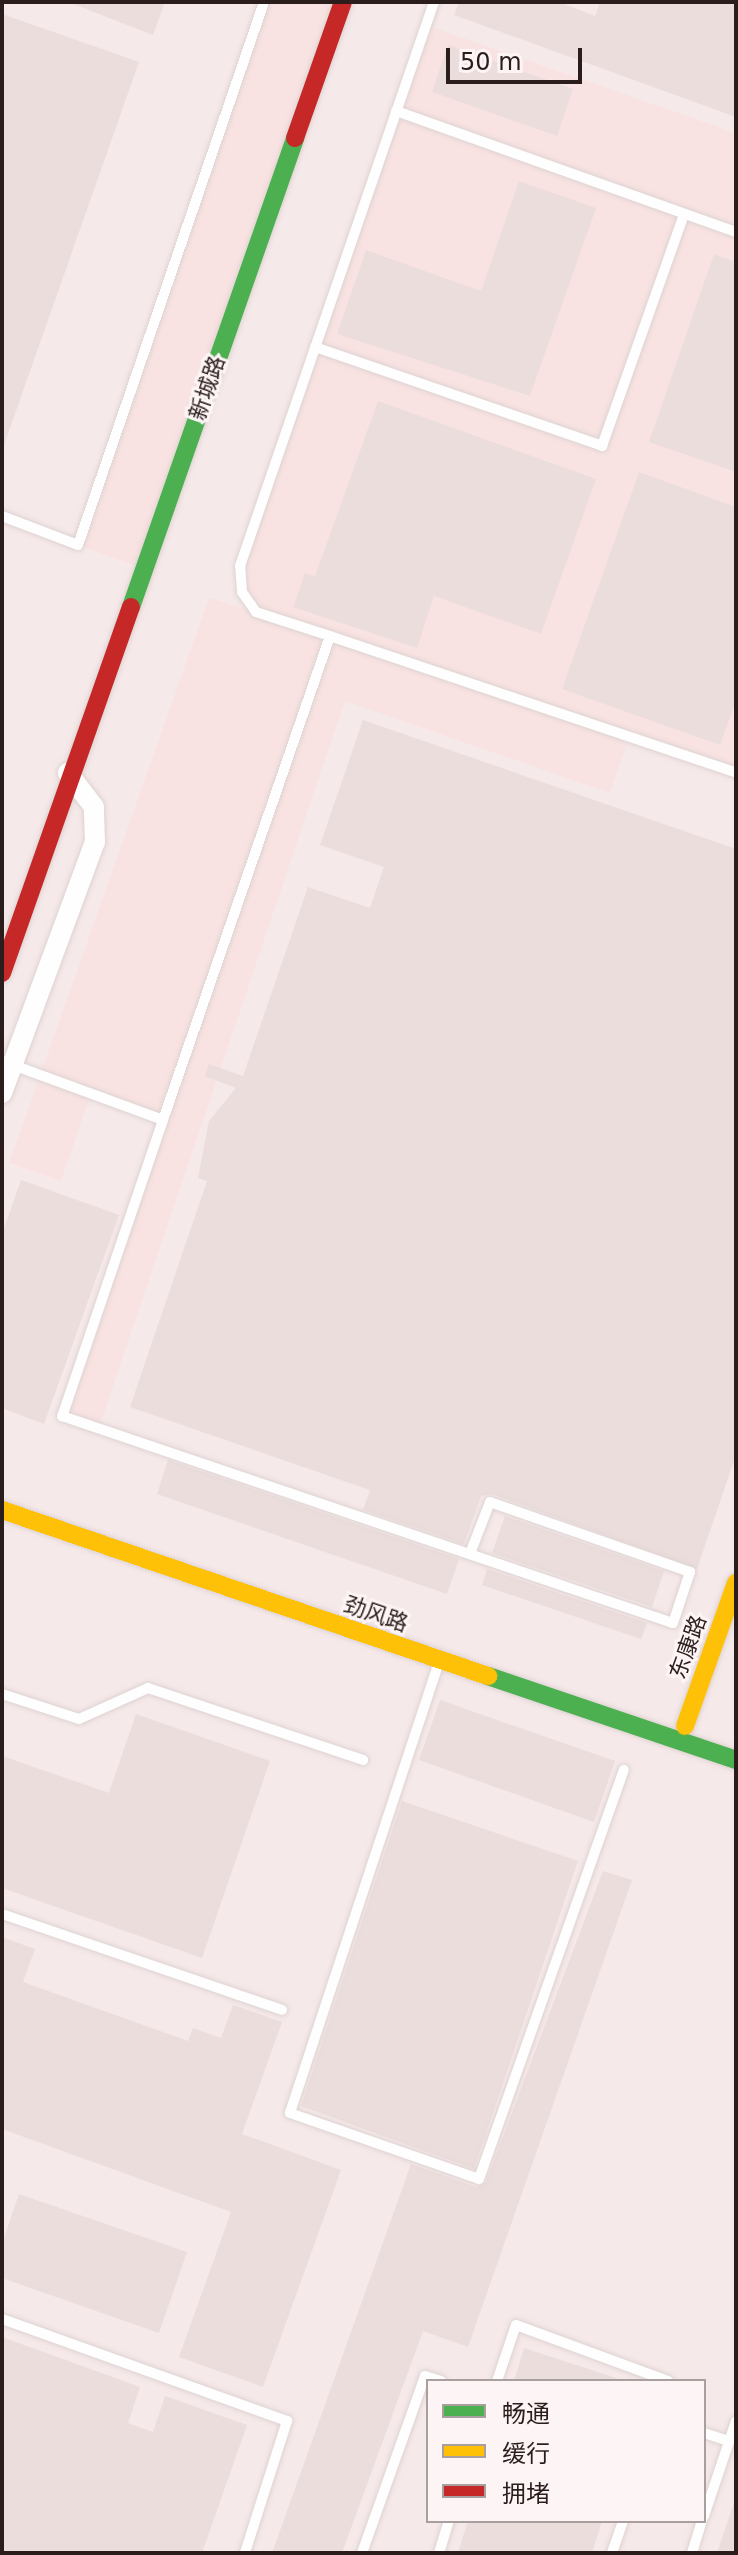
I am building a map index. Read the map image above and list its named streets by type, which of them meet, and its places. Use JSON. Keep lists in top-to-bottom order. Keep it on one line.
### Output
{"streets":{"street":["新城路","劲风路","东康路"]},"crossings":[["劲风路","东康路"]],"legend":["畅通","缓行","拥堵"],"scale_bar":"50 m"}
